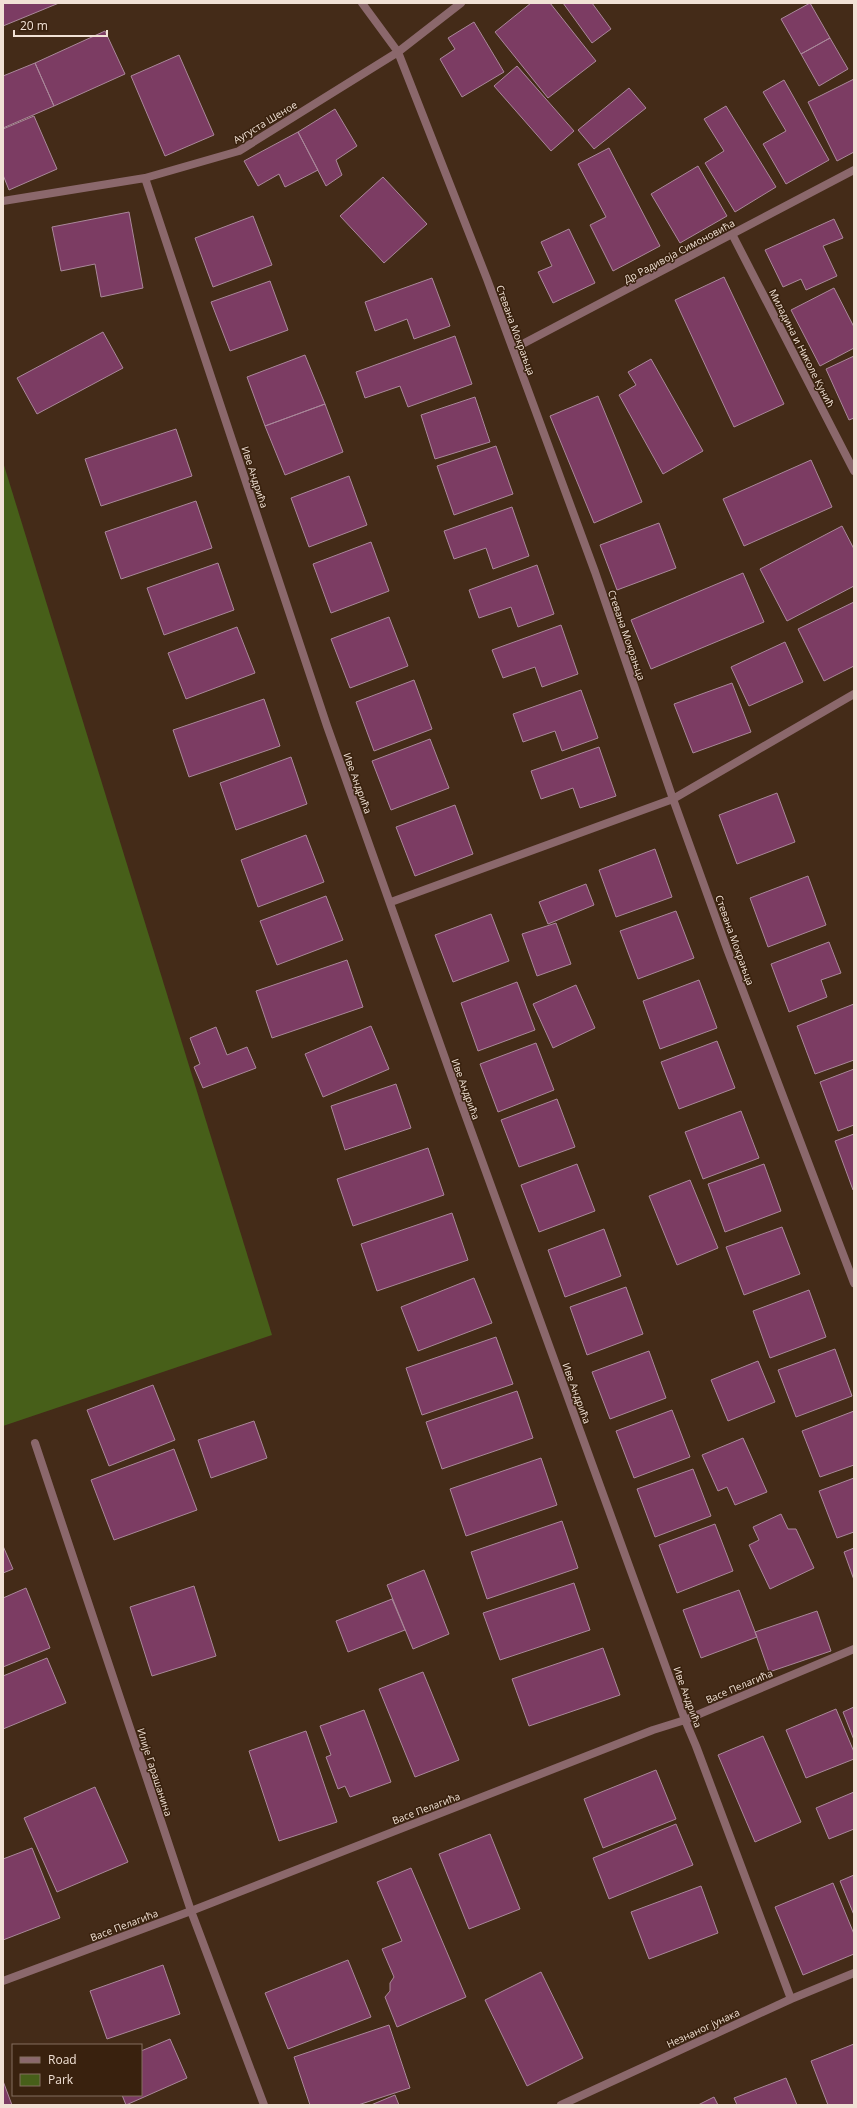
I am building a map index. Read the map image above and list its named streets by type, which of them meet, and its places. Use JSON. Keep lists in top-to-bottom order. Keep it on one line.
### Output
{"streets":{"street":["Аугуста Шеное","Др Радивоја Симоновића","Стевана Мокрањца","Миладина и Николе Кунић","Иве Андрића","Васе Пелагића","Илије Гарашанина","Незнаног јунака"]},"crossings":[["Аугуста Шеное","Стевана Мокрањца"],["Аугуста Шеное","Иве Андрића"],["Др Радивоја Симоновића","Стевана Мокрањца"],["Др Радивоја Симоновића","Миладина и Николе Кунић"],["Иве Андрића","Васе Пелагића"],["Иве Андрића","Незнаног јунака"],["Васе Пелагића","Илије Гарашанина"]],"legend":["Road","Park"],"scale_bar":"20 m"}
